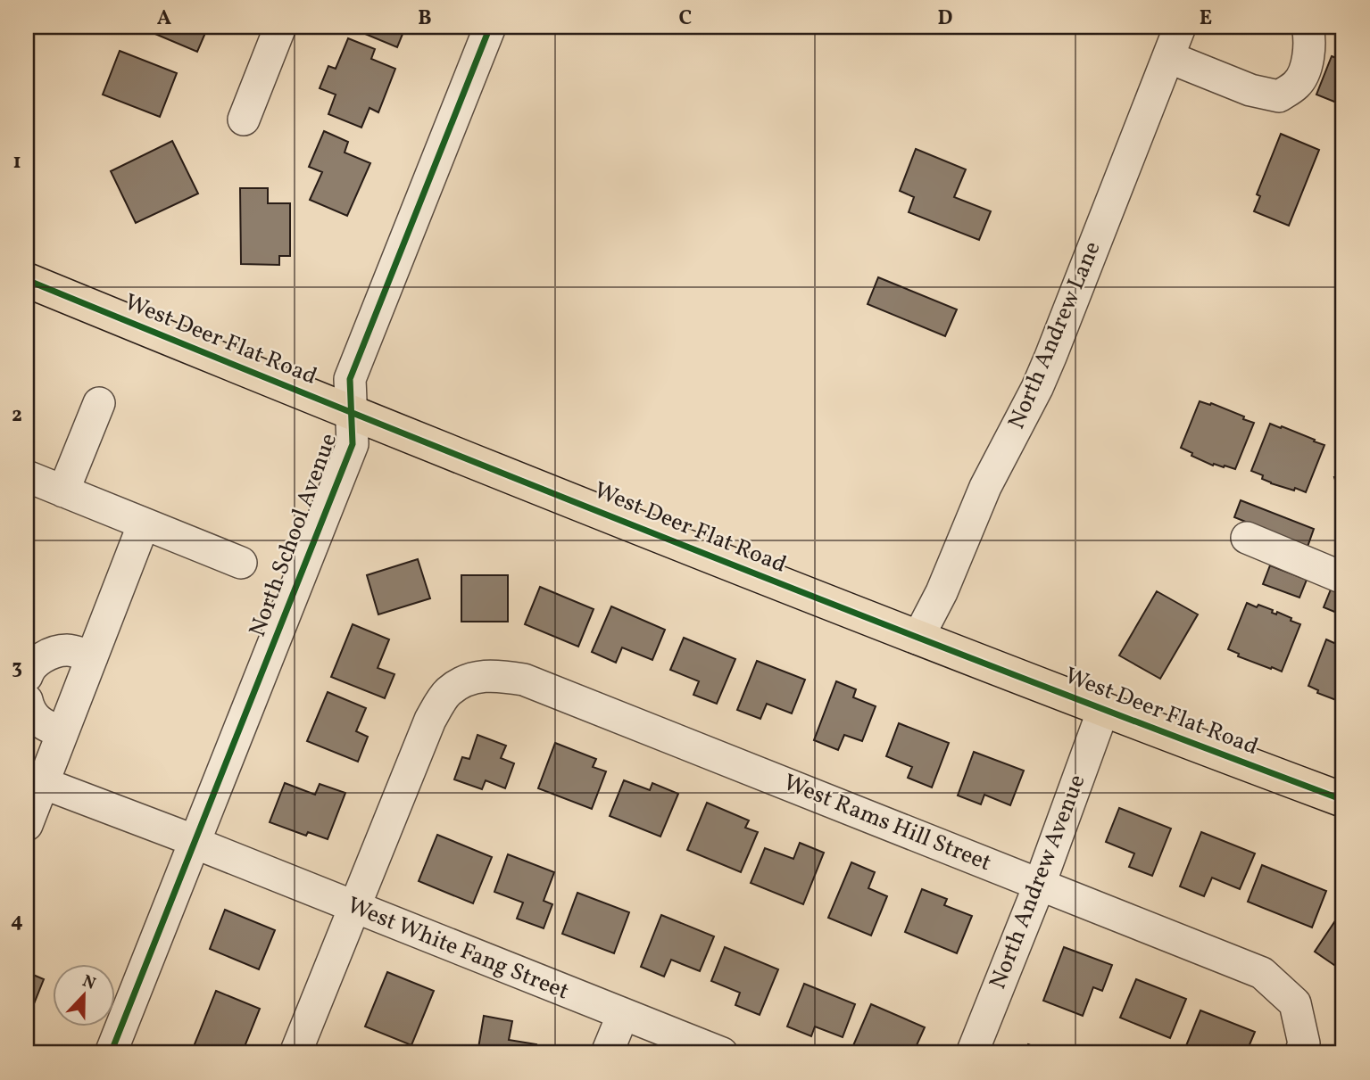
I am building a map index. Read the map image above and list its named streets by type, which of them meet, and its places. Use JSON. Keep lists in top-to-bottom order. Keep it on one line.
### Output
{"streets":{"main road":["West Deer Flat Road"],"street":["North Andrew Lane","North School Avenue","West Rams Hill Street","North Andrew Avenue","West White Fang Street"]},"crossings":[["North Andrew Lane","West Deer Flat Road"],["West Deer Flat Road","North School Avenue"],["West Deer Flat Road","North Andrew Avenue"],["North School Avenue","West White Fang Street"],["West Rams Hill Street","North Andrew Avenue"],["West Rams Hill Street","West White Fang Street"]],"north":"top","grid":{"columns":["A","B","C","D","E"],"rows":["1","2","3","4"]}}
